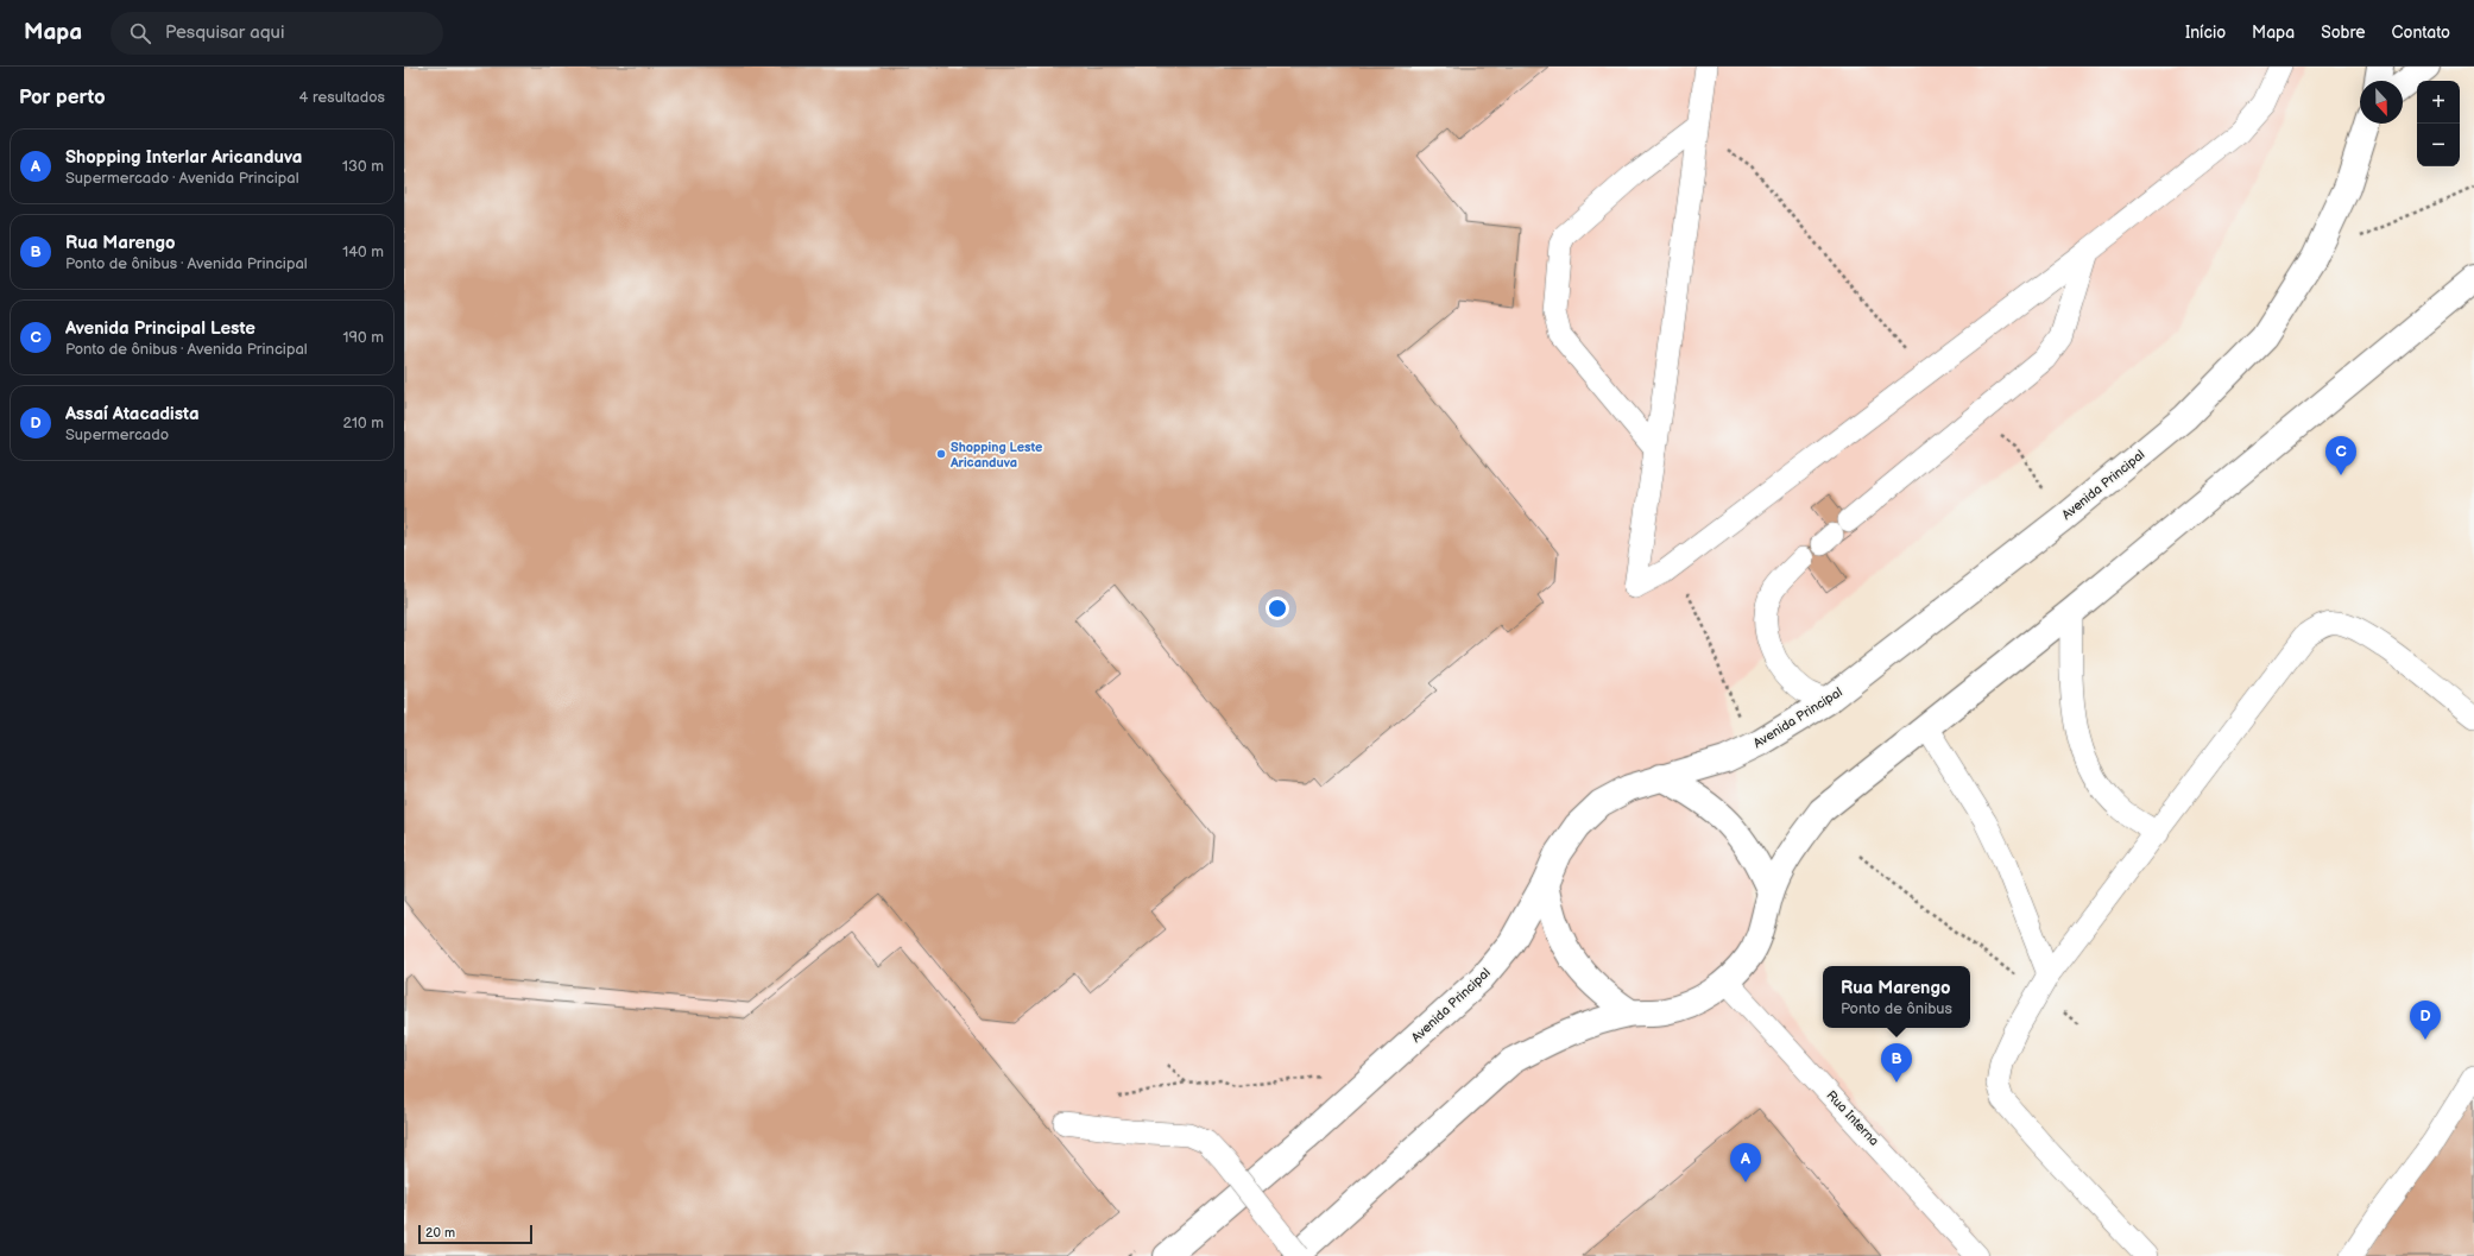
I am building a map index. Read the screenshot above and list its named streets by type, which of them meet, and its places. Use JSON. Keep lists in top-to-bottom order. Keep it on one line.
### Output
{"streets":{"street":["Avenida Principal"],"lane":["Rua Interna"]},"places":["Shopping Leste Aricanduva"],"scale_bar":"20 m","north":"bottom","page":{"header":"Mapa","search":"Pesquisar aqui","nav":["Início","Mapa","Sobre","Contato"],"heading":["Por perto","4 resultados"],"map_buttons":["+","−"],"list":[{"mark":"A","name":"Shopping Interlar Aricanduva","note":"Supermercado · Avenida Principal","value":"130 m"},{"mark":"B","name":"Rua Marengo","note":"Ponto de ônibus · Avenida Principal","value":"140 m"},{"mark":"C","name":"Avenida Principal Leste","note":"Ponto de ônibus · Avenida Principal","value":"190 m"},{"mark":"D","name":"Assaí Atacadista","note":"Supermercado","value":"210 m"}],"pins":["C","D","B","A"],"popup":["Rua Marengo","Ponto de ônibus"],"scale":"20 m"}}
